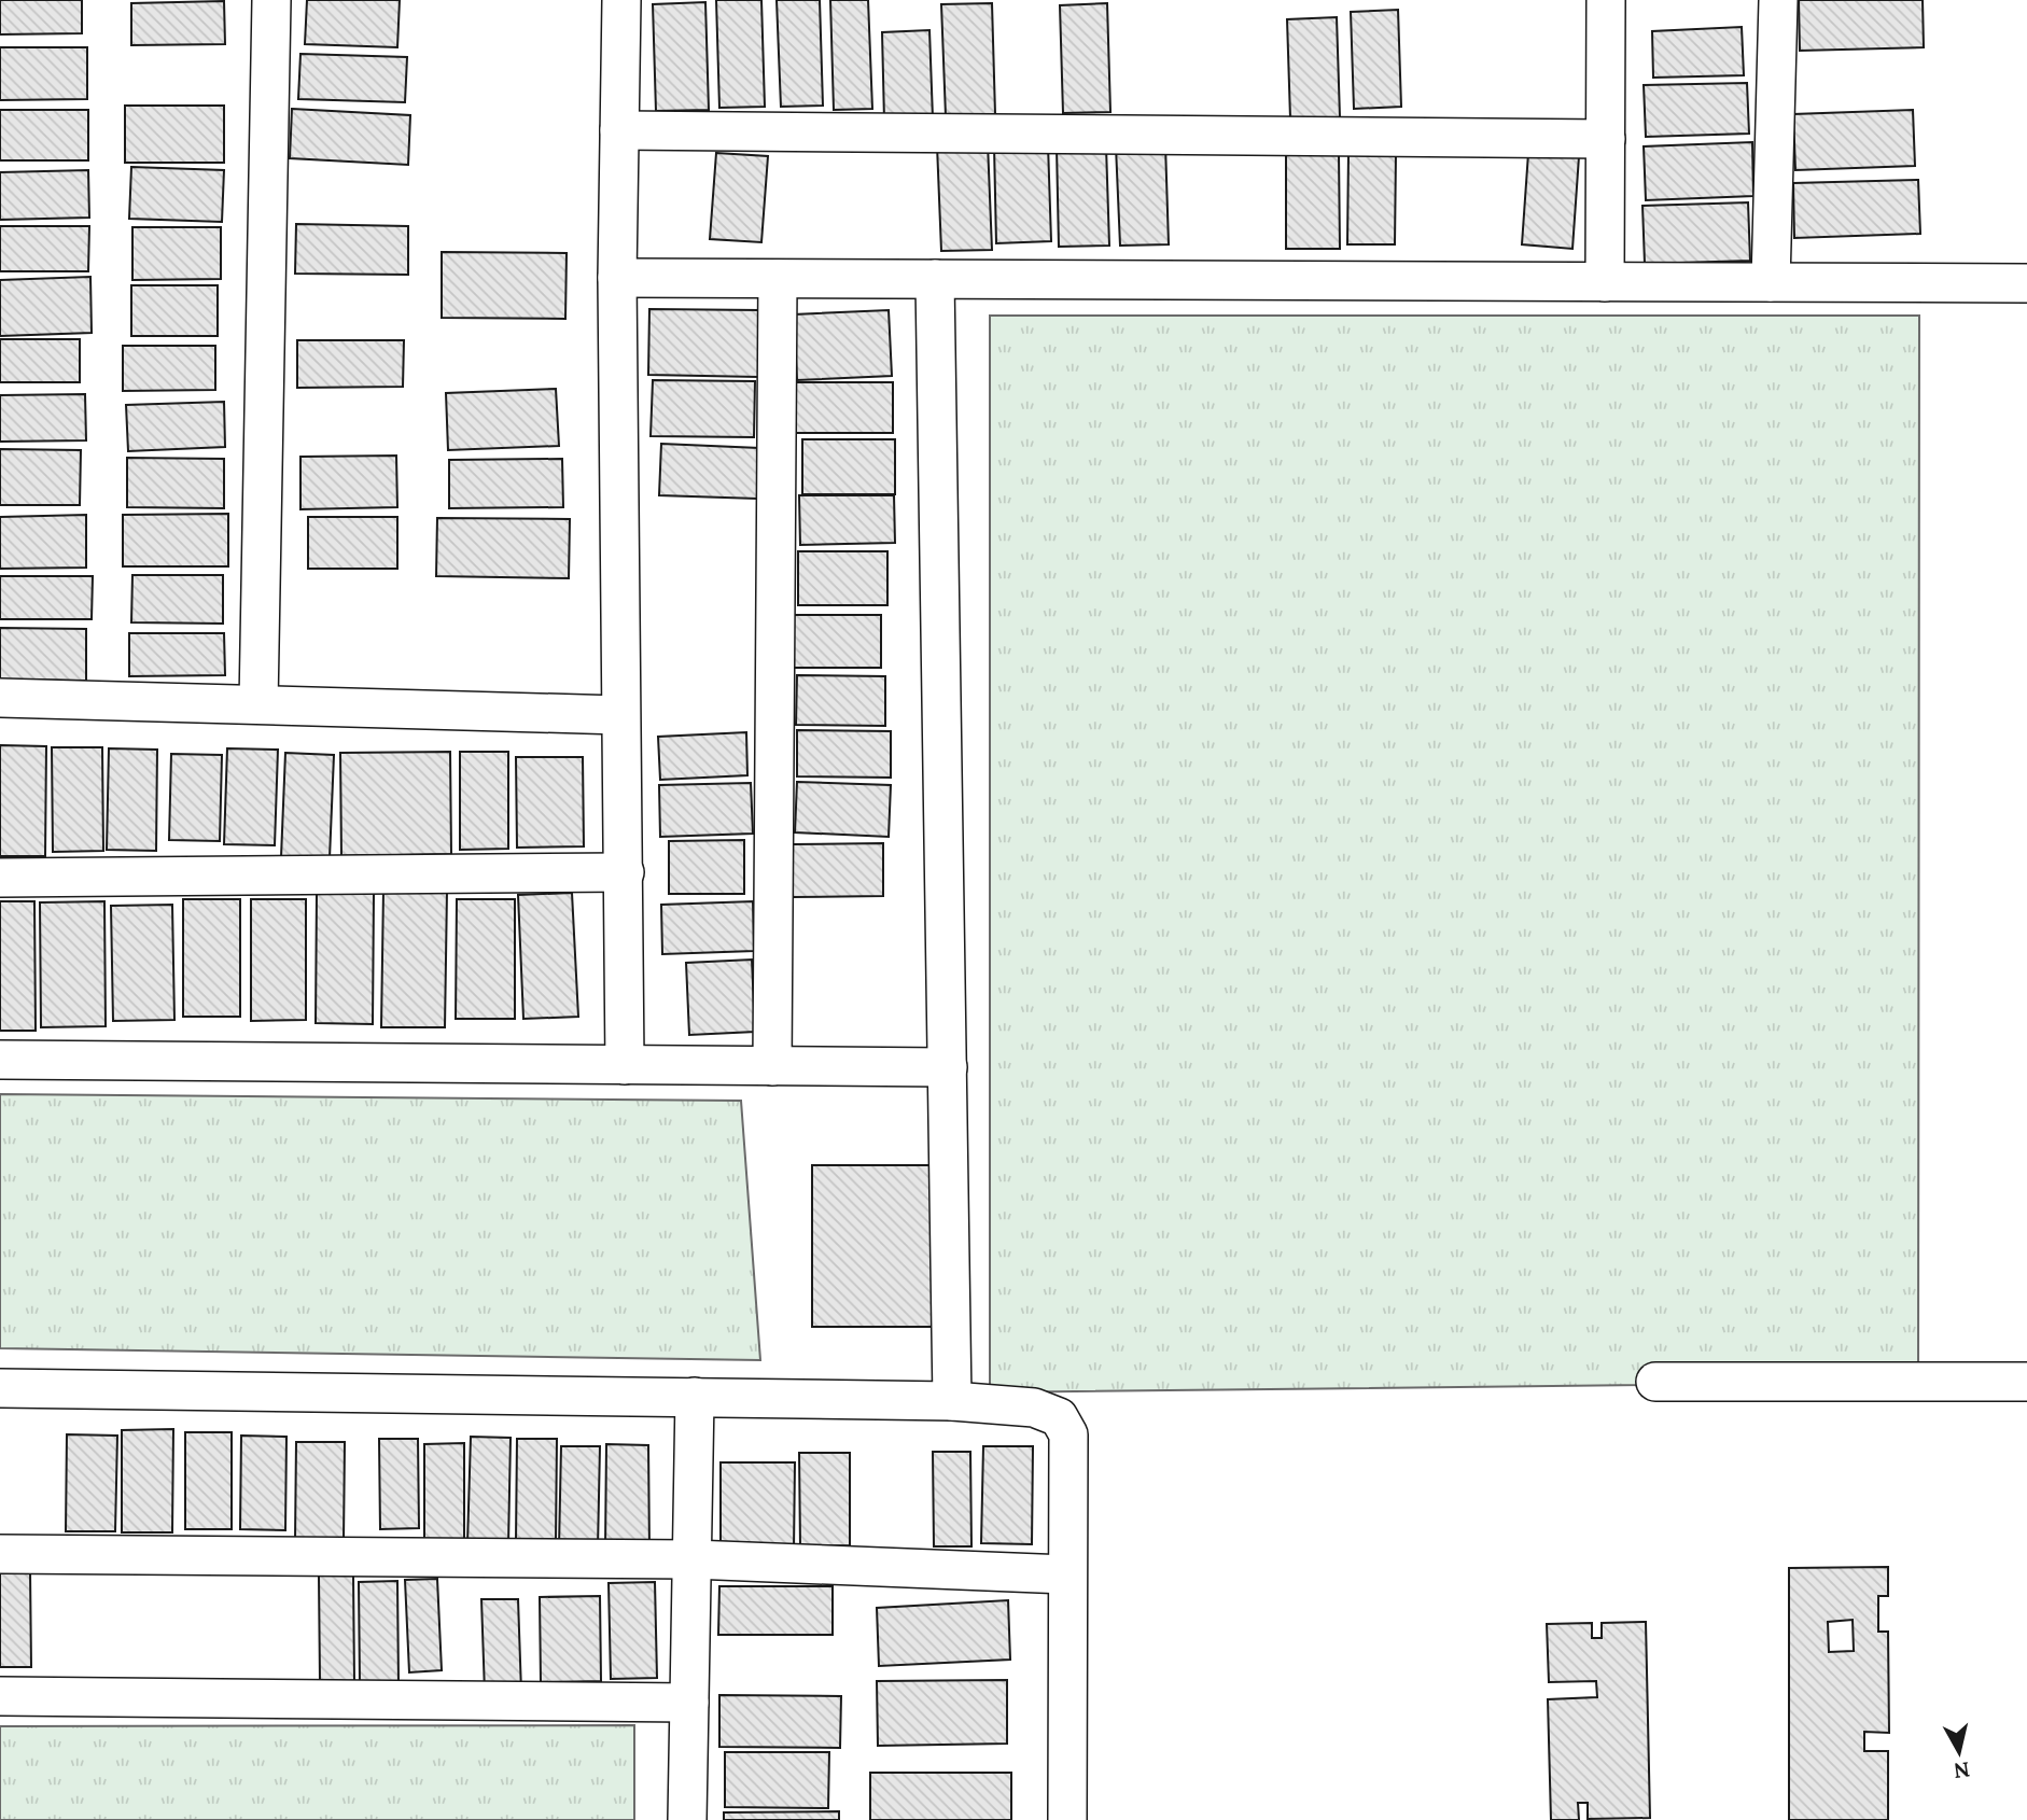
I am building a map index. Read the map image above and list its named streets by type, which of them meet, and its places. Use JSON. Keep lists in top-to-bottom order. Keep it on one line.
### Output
{"north":"bottom"}
